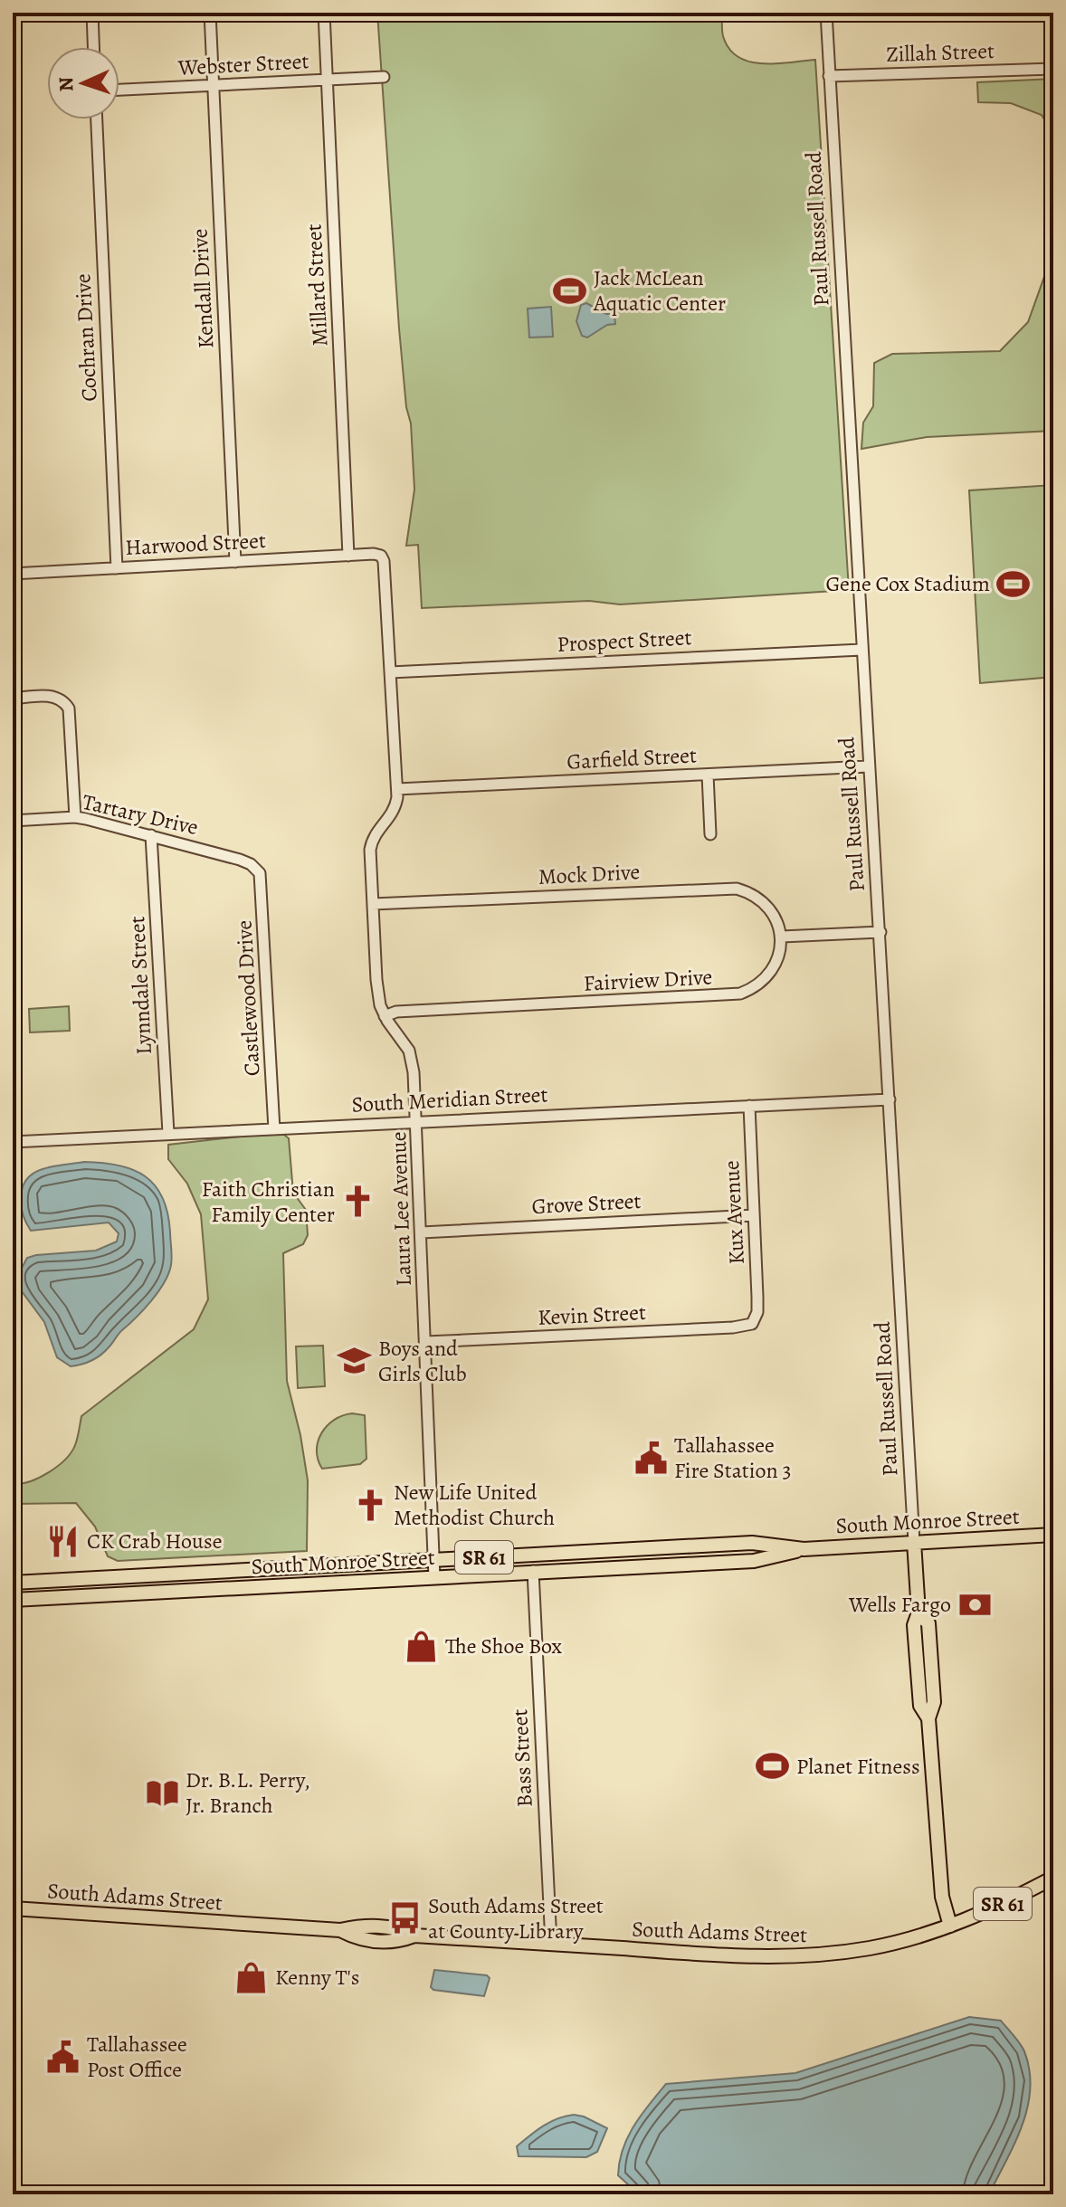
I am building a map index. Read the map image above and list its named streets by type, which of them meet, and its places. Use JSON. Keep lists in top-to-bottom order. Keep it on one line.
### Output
{"streets":{"main road":["Paul Russell Road","South Monroe Street","SR 61","South Adams Street"],"street":["Zillah Street","Webster Street","Millard Street","Kendall Drive","Cochran Drive","Harwood Street","Prospect Street","Garfield Street","Tartary Drive","Mock Drive","Fairview Drive","Lynndale Street","Castlewood Drive","South Meridian Street","Grove Street","Laura Lee Avenue","Kux Avenue","Kevin Street","Bass Street"]},"crossings":[["Zillah Street","Paul Russell Road"],["Webster Street","Millard Street"],["Webster Street","Kendall Drive"],["Paul Russell Road","Prospect Street"],["Paul Russell Road","Garfield Street"],["Paul Russell Road","South Meridian Street"],["Paul Russell Road","South Monroe Street"],["Paul Russell Road","South Adams Street"],["Millard Street","Harwood Street"],["Kendall Drive","Harwood Street"],["Cochran Drive","Harwood Street"],["Harwood Street","Laura Lee Avenue"],["Prospect Street","Laura Lee Avenue"],["Garfield Street","Laura Lee Avenue"],["Tartary Drive","Lynndale Street"],["Tartary Drive","Castlewood Drive"],["Mock Drive","Fairview Drive"],["Mock Drive","Laura Lee Avenue"],["Fairview Drive","Laura Lee Avenue"],["Lynndale Street","South Meridian Street"],["Castlewood Drive","South Meridian Street"],["South Meridian Street","Laura Lee Avenue"],["South Meridian Street","Kux Avenue"],["Grove Street","Laura Lee Avenue"],["Grove Street","Kux Avenue"],["Laura Lee Avenue","Kevin Street"],["Laura Lee Avenue","South Monroe Street"],["Kux Avenue","Kevin Street"],["South Monroe Street","Bass Street"],["Bass Street","South Adams Street"]],"places":{"sports":["Jack McLean Aquatic Center","Gene Cox Stadium","Planet Fitness"],"church":["Faith Christian Family Center","New Life United Methodist Church"],"school or university":["Boys and Girls Club"],"public building":["Tallahassee Fire Station 3","Tallahassee Post Office"],"restaurant":["CK Crab House"],"bank":["Wells Fargo"],"shop":["The Shoe Box","Kenny T's"],"library":["Dr. B.L. Perry, Jr. Branch"],"bus stop":["South Adams Street at County Library"]},"north":"left"}
